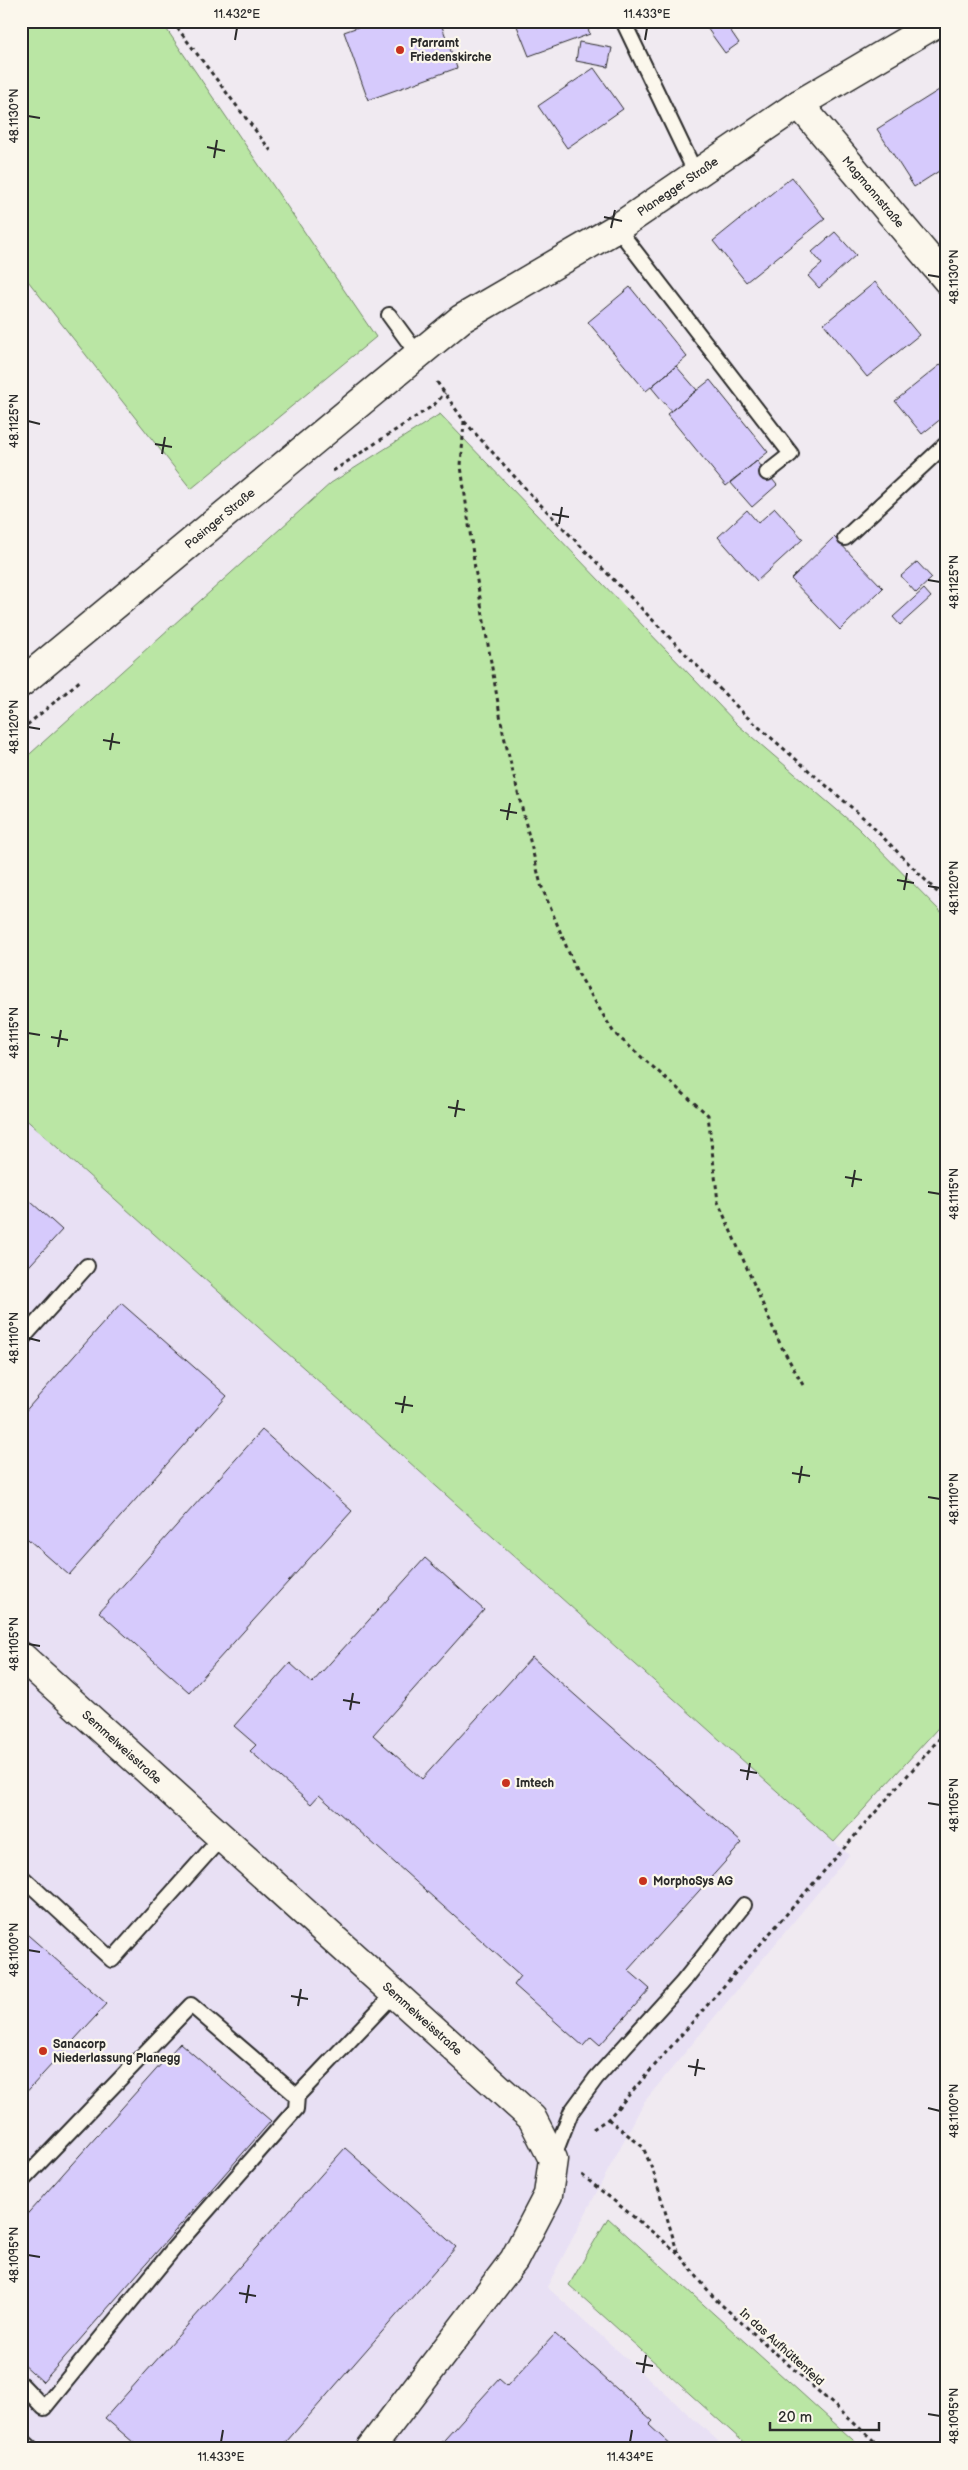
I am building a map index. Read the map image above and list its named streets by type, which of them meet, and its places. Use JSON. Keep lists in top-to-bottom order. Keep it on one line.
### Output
{"streets":{"street":["Planegger Straße","Magmannstraße","Pasinger Straße","Semmelweisstraße"],"path":["In das Aufhüttenfeld"]},"crossings":[["Planegger Straße","Magmannstraße"],["Planegger Straße","Pasinger Straße"],["Semmelweisstraße","In das Aufhüttenfeld"]],"places":["Pfarramt Friedenskirche","Imtech","MorphoSys AG","Sanacorp Niederlassung Planegg"],"scale_bar":"20 m","coordinates":["11.432°E","11.433°E","48.1130°N","48.1125°N","48.1120°N","48.1115°N","48.1110°N","48.1105°N","48.1100°N","48.1095°N","11.434°E"]}
